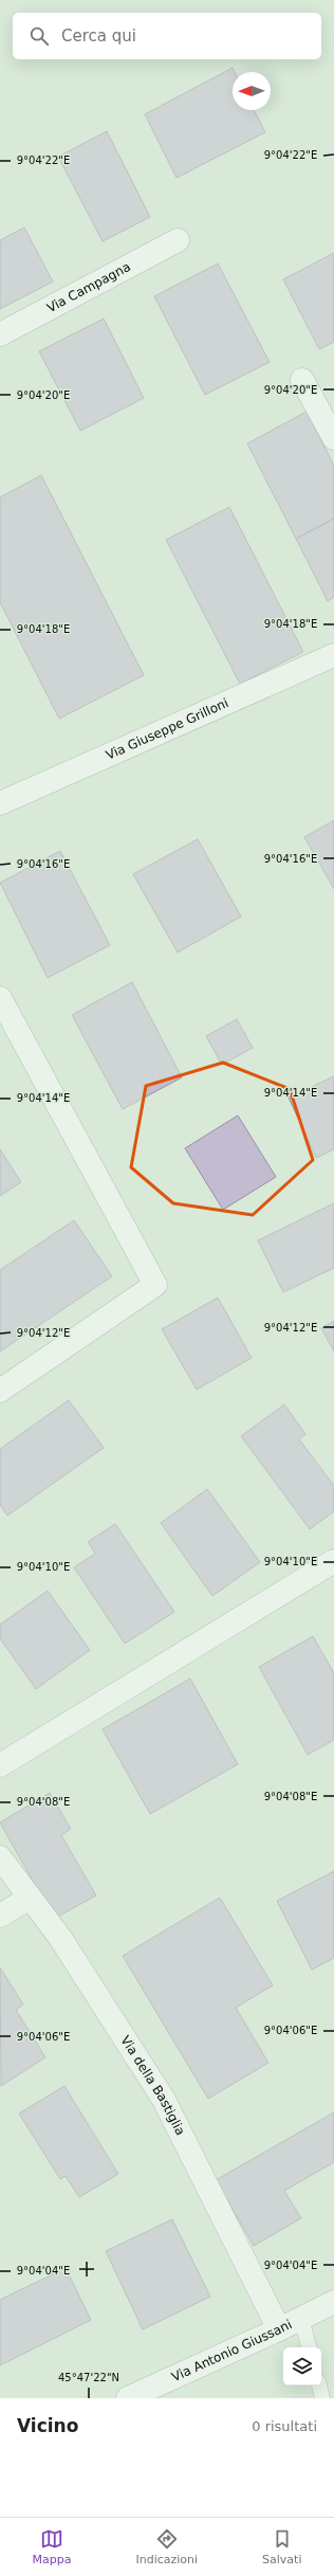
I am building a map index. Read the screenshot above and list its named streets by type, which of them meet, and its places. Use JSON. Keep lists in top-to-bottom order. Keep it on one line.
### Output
{"streets":{"street":["Via Campagna","Via Giuseppe Grilloni","Via della Bastiglia","Via Antonio Giussani"]},"crossings":[["Via della Bastiglia","Via Antonio Giussani"]],"north":"left","page":{"search":"Cerca qui","heading":["Vicino","0 risultati"],"nav":["Mappa","Indicazioni","Salvati"]},"coordinates":["9°04'22\"E","9°04'20\"E","9°04'18\"E","9°04'16\"E","9°04'14\"E","9°04'12\"E","9°04'10\"E","9°04'08\"E","9°04'06\"E","9°04'04\"E","45°47'22\"N"]}
